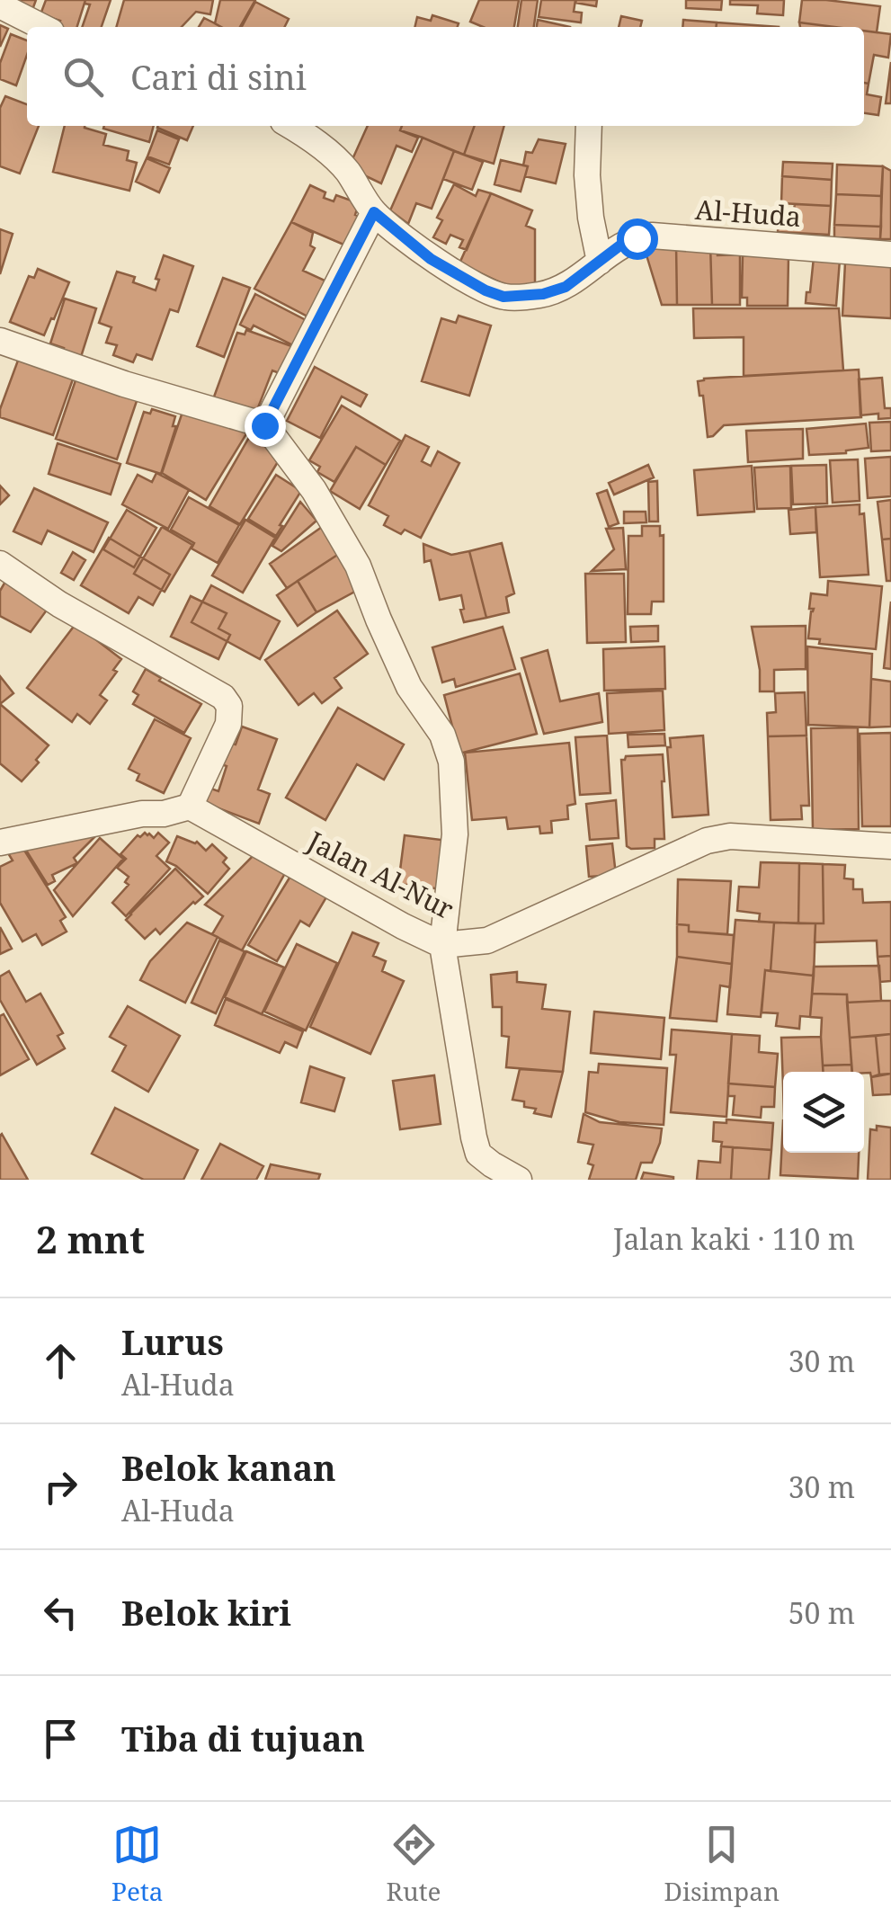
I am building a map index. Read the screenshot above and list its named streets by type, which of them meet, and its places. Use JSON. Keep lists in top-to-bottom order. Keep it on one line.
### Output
{"streets":{"street":["Al-Huda","Jalan Al-Nur"]},"page":{"search":"Cari di sini","heading":["2 mnt","Jalan kaki · 110 m"],"list":[["Lurus","Al-Huda","30 m"],["Belok kanan","Al-Huda","30 m"],["Belok kiri","50 m"],"Tiba di tujuan"],"nav":["Peta","Rute","Disimpan"]}}
